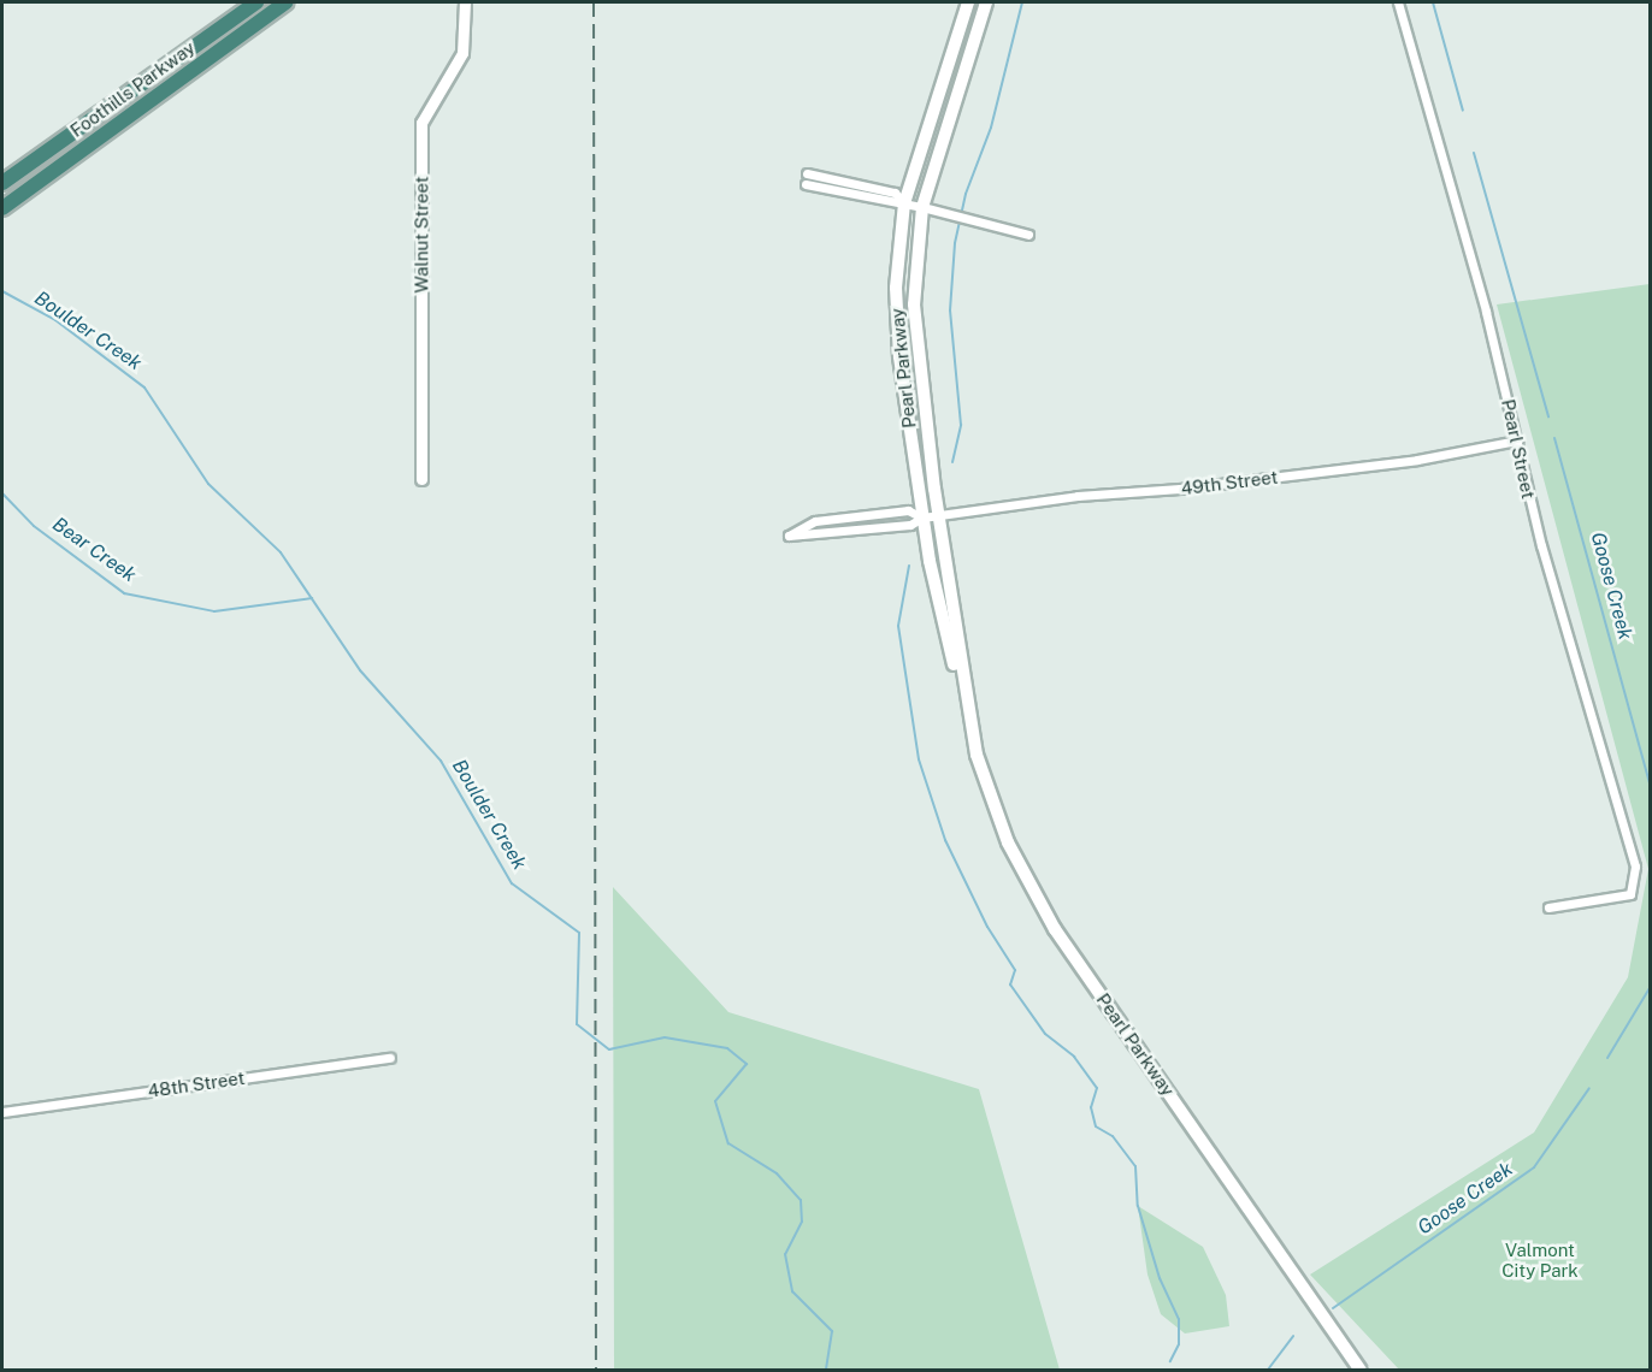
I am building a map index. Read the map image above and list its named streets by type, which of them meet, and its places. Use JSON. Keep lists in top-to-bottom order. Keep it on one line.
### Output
{"streets":{"highway":["Foothills Parkway"],"main road":["Pearl Parkway"],"street":["Walnut Street","Pearl Street","49th Street","48th Street"]},"crossings":[["Pearl Parkway","49th Street"],["Pearl Street","49th Street"]],"water":["Boulder Creek","Bear Creek","Goose Creek"],"parks":["Valmont City Park"]}
